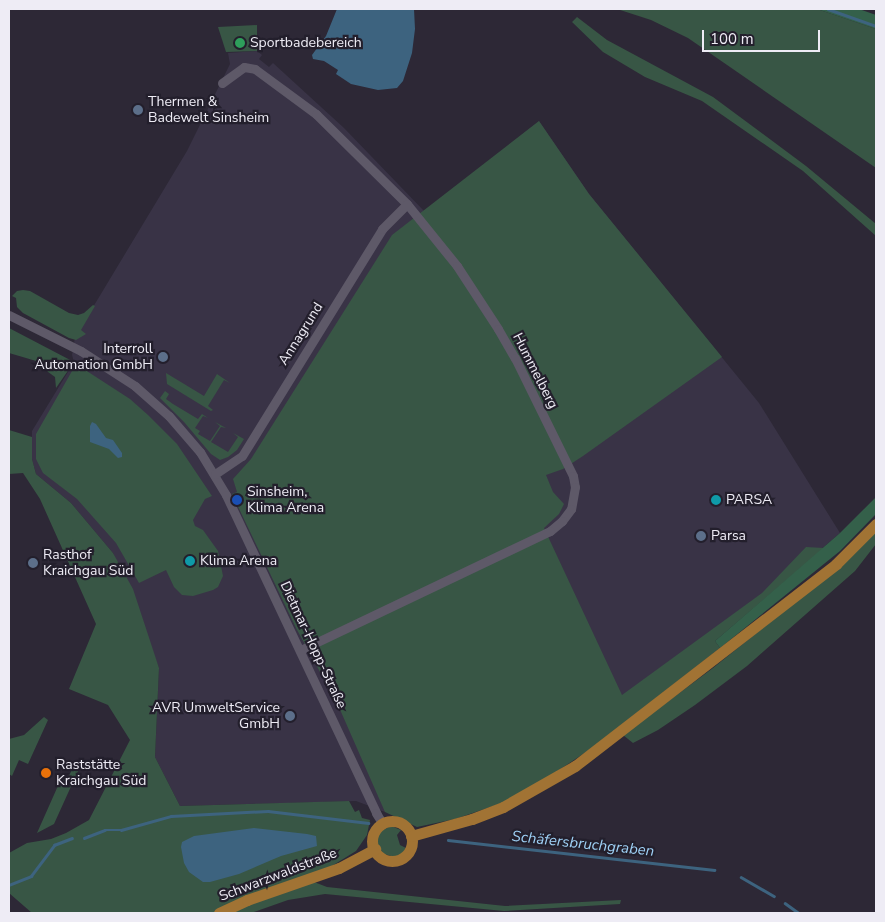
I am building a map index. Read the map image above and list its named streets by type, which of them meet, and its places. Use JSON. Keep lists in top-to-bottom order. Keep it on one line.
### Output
{"streets":{"main road":["Schwarzwaldstraße"],"street":["Annagrund","Hummelberg","Dietmar-Hopp-Straße"]},"crossings":[["Annagrund","Hummelberg"],["Annagrund","Dietmar-Hopp-Straße"],["Hummelberg","Dietmar-Hopp-Straße"],["Dietmar-Hopp-Straße","Schwarzwaldstraße"]],"water":["Schäfersbruchgraben"],"places":["Sportbadebereich","Thermen & Badewelt Sinsheim","Interroll Automation GmbH","Sinsheim, Klima Arena","PARSA","Parsa","Klima Arena","Rasthof Kraichgau Süd","AVR UmweltService GmbH","Raststätte Kraichgau Süd"],"scale_bar":"100 m"}
